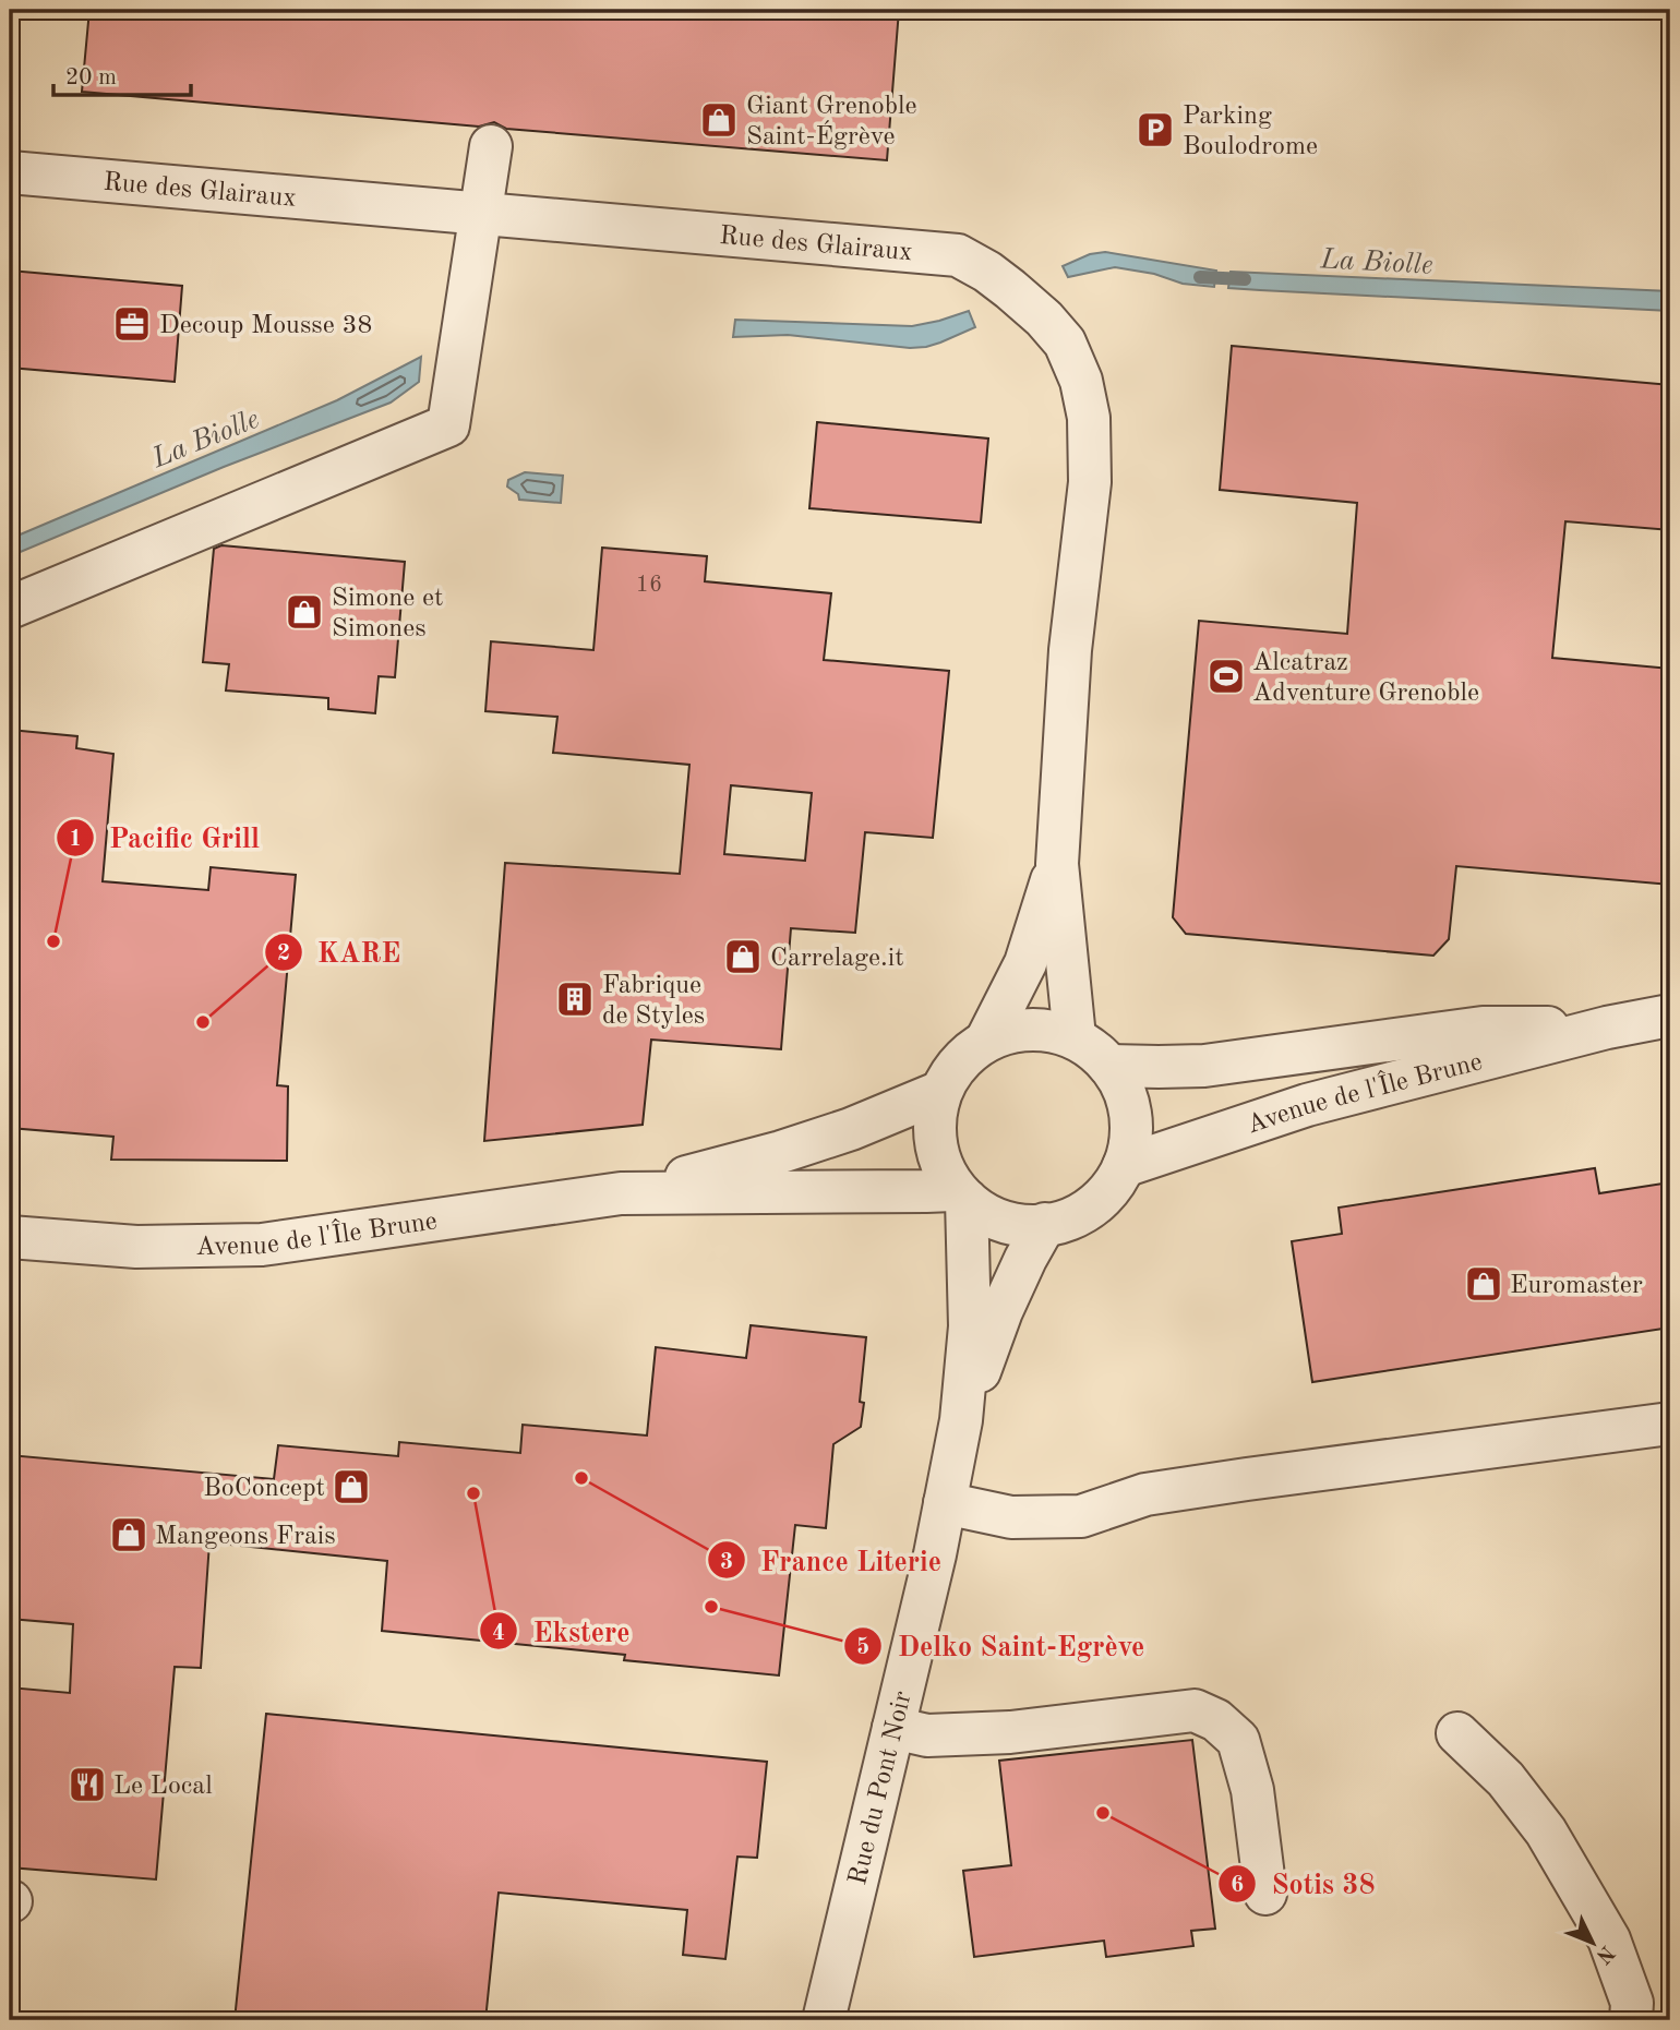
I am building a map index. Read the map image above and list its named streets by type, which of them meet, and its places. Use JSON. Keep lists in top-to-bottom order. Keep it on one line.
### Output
{"streets":{"street":["Rue des Glairaux","Avenue de l'Île Brune","Rue du Pont Noir"]},"crossings":[["Rue des Glairaux","Avenue de l'Île Brune"],["Rue des Glairaux","Rue du Pont Noir"],["Avenue de l'Île Brune","Rue du Pont Noir"]],"water":["La Biolle"],"places":{"shop":["Giant Grenoble Saint-Égrève","Simone et Simones","Carrelage.it","Euromaster","BoConcept","Mangeons Frais"],"parking":["Parking Boulodrome"],"office":["Decoup Mousse 38"],"sports":["Alcatraz Adventure Grenoble"],"other":["Pacific Grill","KARE","France Literie","Ekstere","Delko Saint-Egrève","Sotis 38"],"building":["Fabrique de Styles"],"restaurant":["Le Local"]},"house_numbers":["16"],"scale_bar":"20 m","north":"bottom right"}
